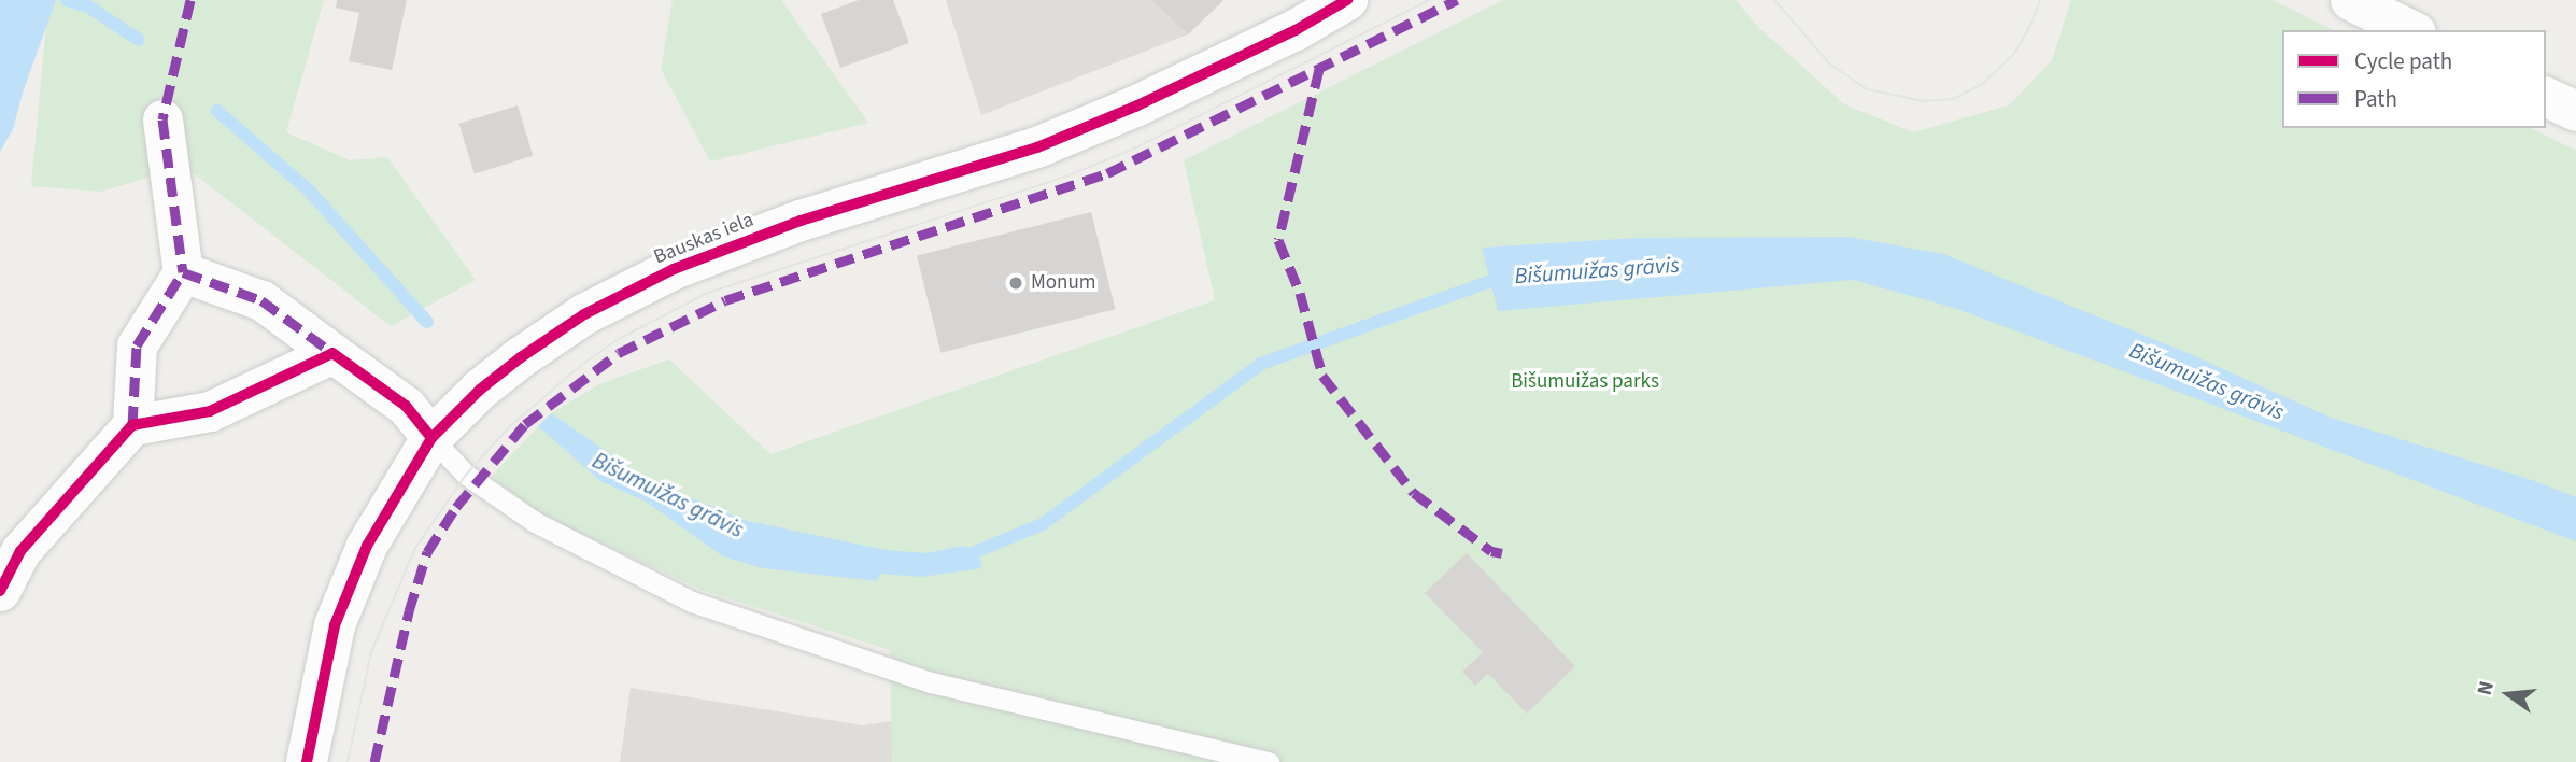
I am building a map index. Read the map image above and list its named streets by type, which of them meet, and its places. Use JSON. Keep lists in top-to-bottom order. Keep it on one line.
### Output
{"streets":{"street":["Bauskas iela"]},"water":["Bišumuižas grāvis"],"parks":["Bišumuižas parks"],"places":["Monum"],"legend":["Cycle path","Path"],"north":"left"}
